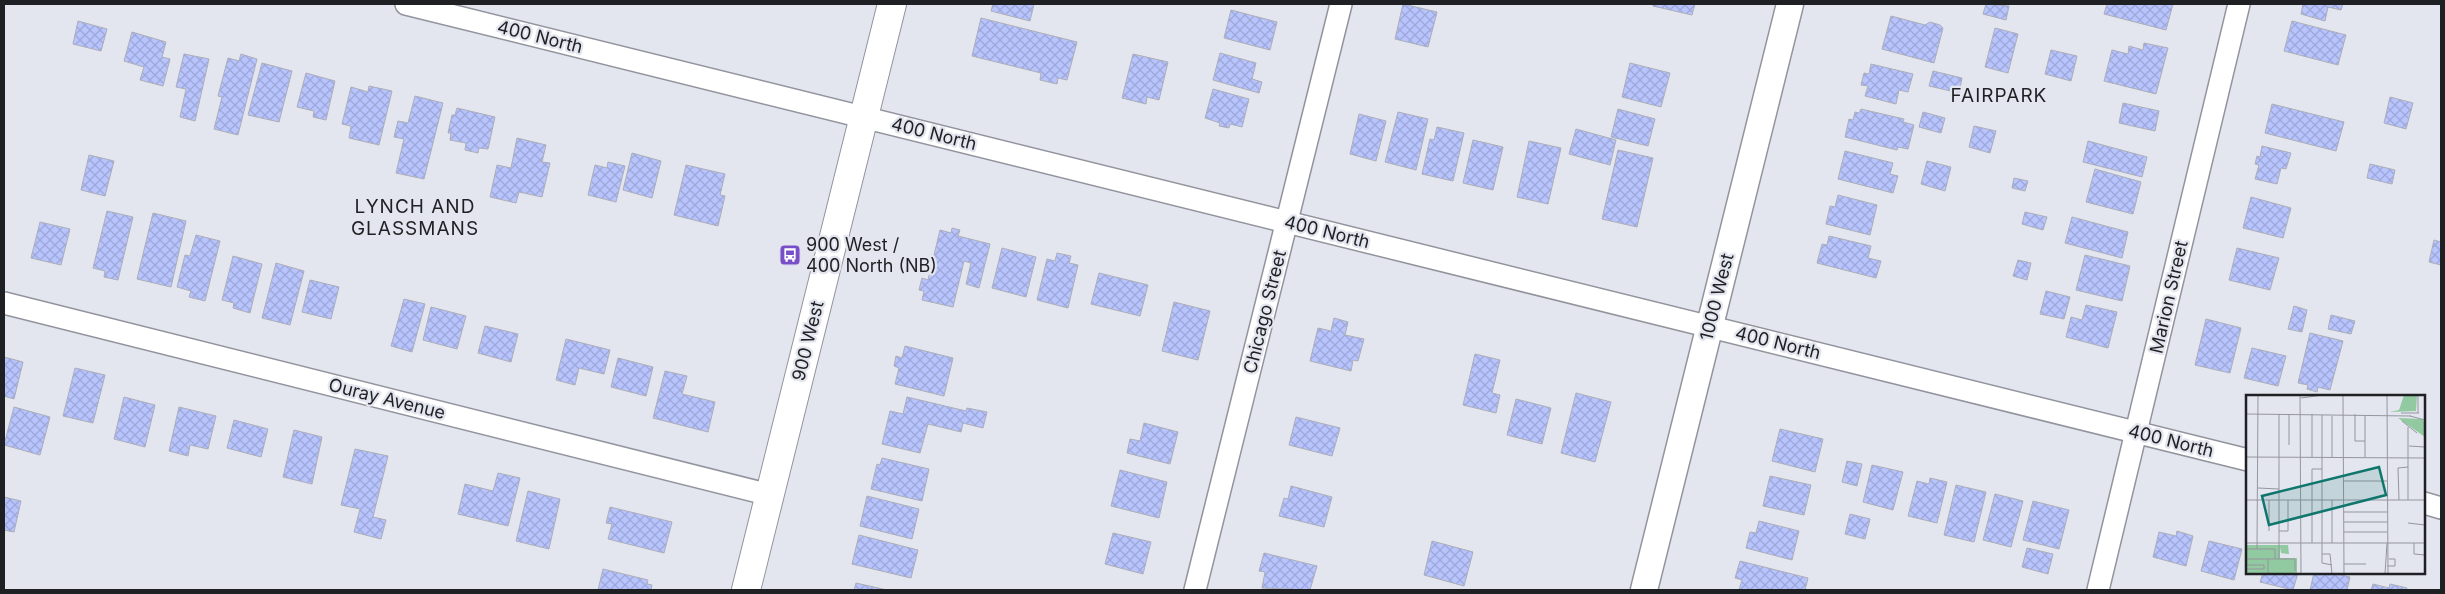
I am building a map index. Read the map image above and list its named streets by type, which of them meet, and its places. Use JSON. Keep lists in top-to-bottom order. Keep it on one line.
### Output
{"streets":{"main road":["900 West"],"street":["400 North","1000 West","Marion Street","Chicago Street","Ouray Avenue"]},"crossings":[["400 North","1000 West"],["400 North","Marion Street"],["400 North","Chicago Street"],["400 North","900 West"],["900 West","Ouray Avenue"]],"districts":["FAIRPARK","LYNCH AND GLASSMANS"],"places":{"bus stop":["900 West / 400 North (NB)"]}}
